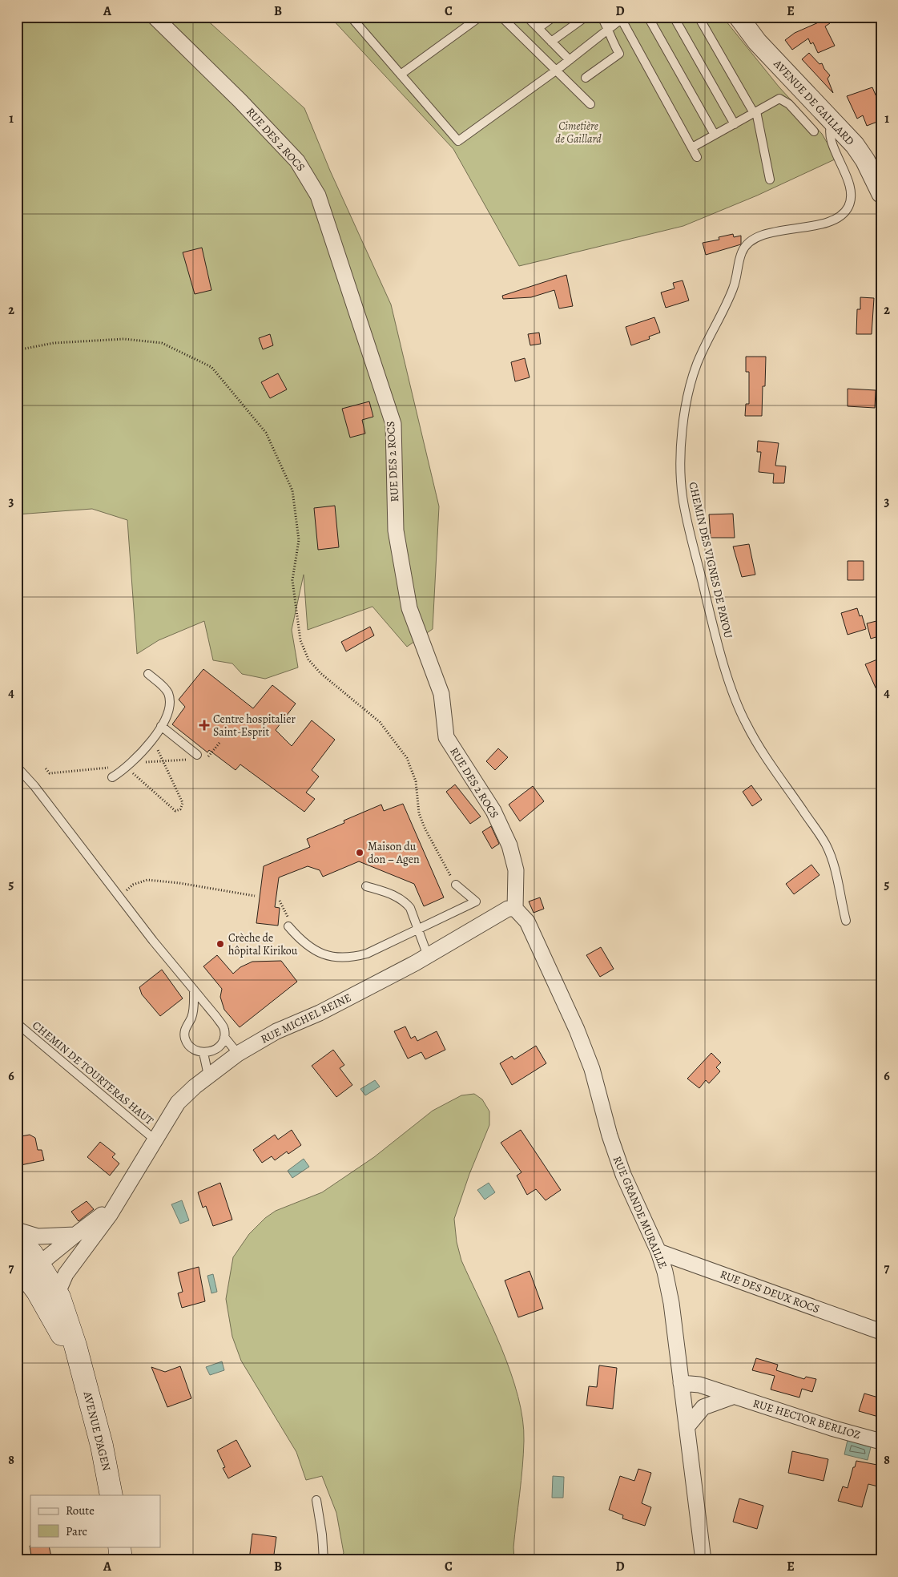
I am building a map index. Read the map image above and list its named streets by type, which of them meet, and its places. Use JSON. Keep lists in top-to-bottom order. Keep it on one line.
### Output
{"streets":{"main road":["AVENUE D'AGEN"],"street":["AVENUE DE GAILLARD","RUE DES 2 ROCS","RUE MICHEL REINE","RUE GRANDE MURAILLE","RUE DES DEUX ROCS","RUE HECTOR BERLIOZ"],"lane":["CHEMIN DES VIGNES DE PAYOU","CHEMIN DE TOURTERAS HAUT"]},"crossings":[["AVENUE DE GAILLARD","CHEMIN DES VIGNES DE PAYOU"],["RUE DES 2 ROCS","RUE MICHEL REINE"],["RUE DES 2 ROCS","RUE GRANDE MURAILLE"],["RUE MICHEL REINE","CHEMIN DE TOURTERAS HAUT"],["RUE MICHEL REINE","RUE GRANDE MURAILLE"],["RUE MICHEL REINE","AVENUE D'AGEN"],["RUE GRANDE MURAILLE","RUE DES DEUX ROCS"],["RUE GRANDE MURAILLE","RUE HECTOR BERLIOZ"]],"parks":["Cimetière de Gaillard"],"places":{"health":["Centre hospitalier Saint-Esprit"],"other":["Maison du don – Agen","Crèche de hôpital Kirikou"]},"legend":["Route","Parc"],"grid":{"columns":["A","B","C","D","E"],"rows":["1","2","3","4","5","6","7","8"]}}
